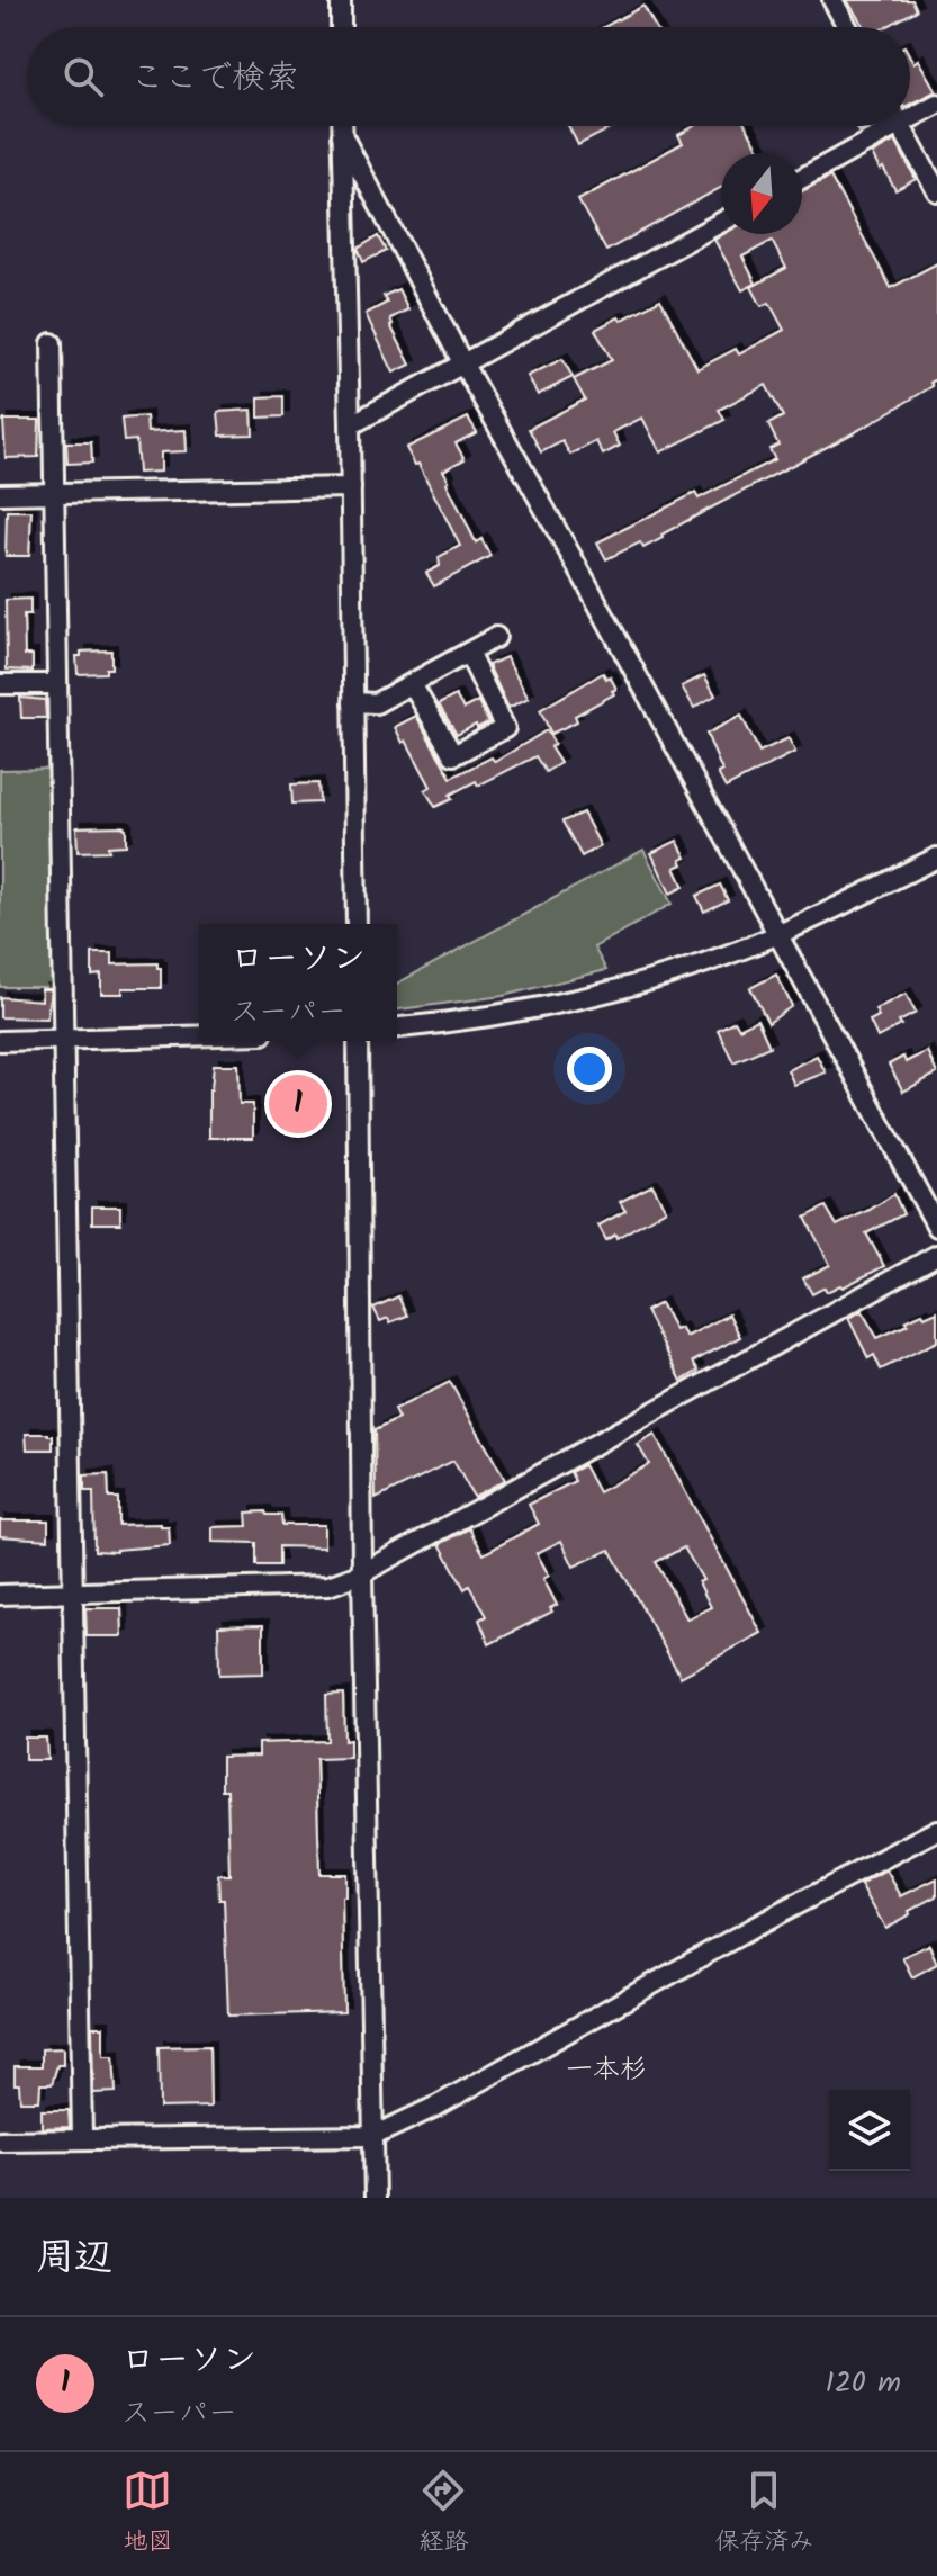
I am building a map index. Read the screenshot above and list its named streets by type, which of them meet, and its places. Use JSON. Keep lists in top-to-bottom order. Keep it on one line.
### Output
{"districts":["一本杉"],"north":"bottom","page":{"search":"ここで検索","popup":["ローソン","スーパー"],"pins":"1","heading":"周辺","list":[{"mark":"1","name":"ローソン","note":"スーパー","value":"120 m"}],"nav":["地図","経路","保存済み"]}}
